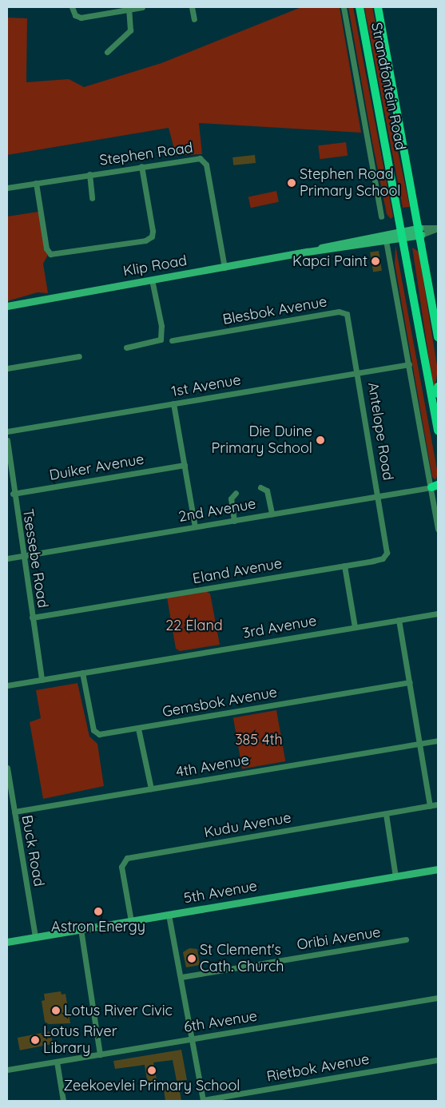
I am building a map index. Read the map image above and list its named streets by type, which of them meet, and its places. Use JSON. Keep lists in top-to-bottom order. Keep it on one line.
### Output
{"streets":{"main road":["Strandfontein Road"],"street":["Stephen Road","Klip Road","Blesbok Avenue","1st Avenue","Antelope Road","Duiker Avenue","2nd Avenue","Tsessebe Road","Eland Avenue","3rd Avenue","Gemsbok Avenue","4th Avenue","Kudu Avenue","Buck Road","5th Avenue","Oribi Avenue","6th Avenue","Rietbok Avenue"]},"crossings":[["Strandfontein Road","Klip Road"],["Stephen Road","Klip Road"],["Blesbok Avenue","1st Avenue"],["Blesbok Avenue","Antelope Road"],["1st Avenue","Antelope Road"],["Antelope Road","2nd Avenue"],["Antelope Road","Eland Avenue"],["Duiker Avenue","Tsessebe Road"],["2nd Avenue","Tsessebe Road"],["2nd Avenue","Eland Avenue"],["Tsessebe Road","Eland Avenue"],["Tsessebe Road","3rd Avenue"],["3rd Avenue","Gemsbok Avenue"],["4th Avenue","Buck Road"],["Kudu Avenue","5th Avenue"],["Buck Road","5th Avenue"]],"parks":["22 Eland","385 4th"],"places":["Stephen Road Primary School","Kapci Paint","Die Duine Primary School","Astron Energy","St Clement's Cath. Church","Lotus River Civic","Lotus River Library","Zeekoevlei Primary School"]}
